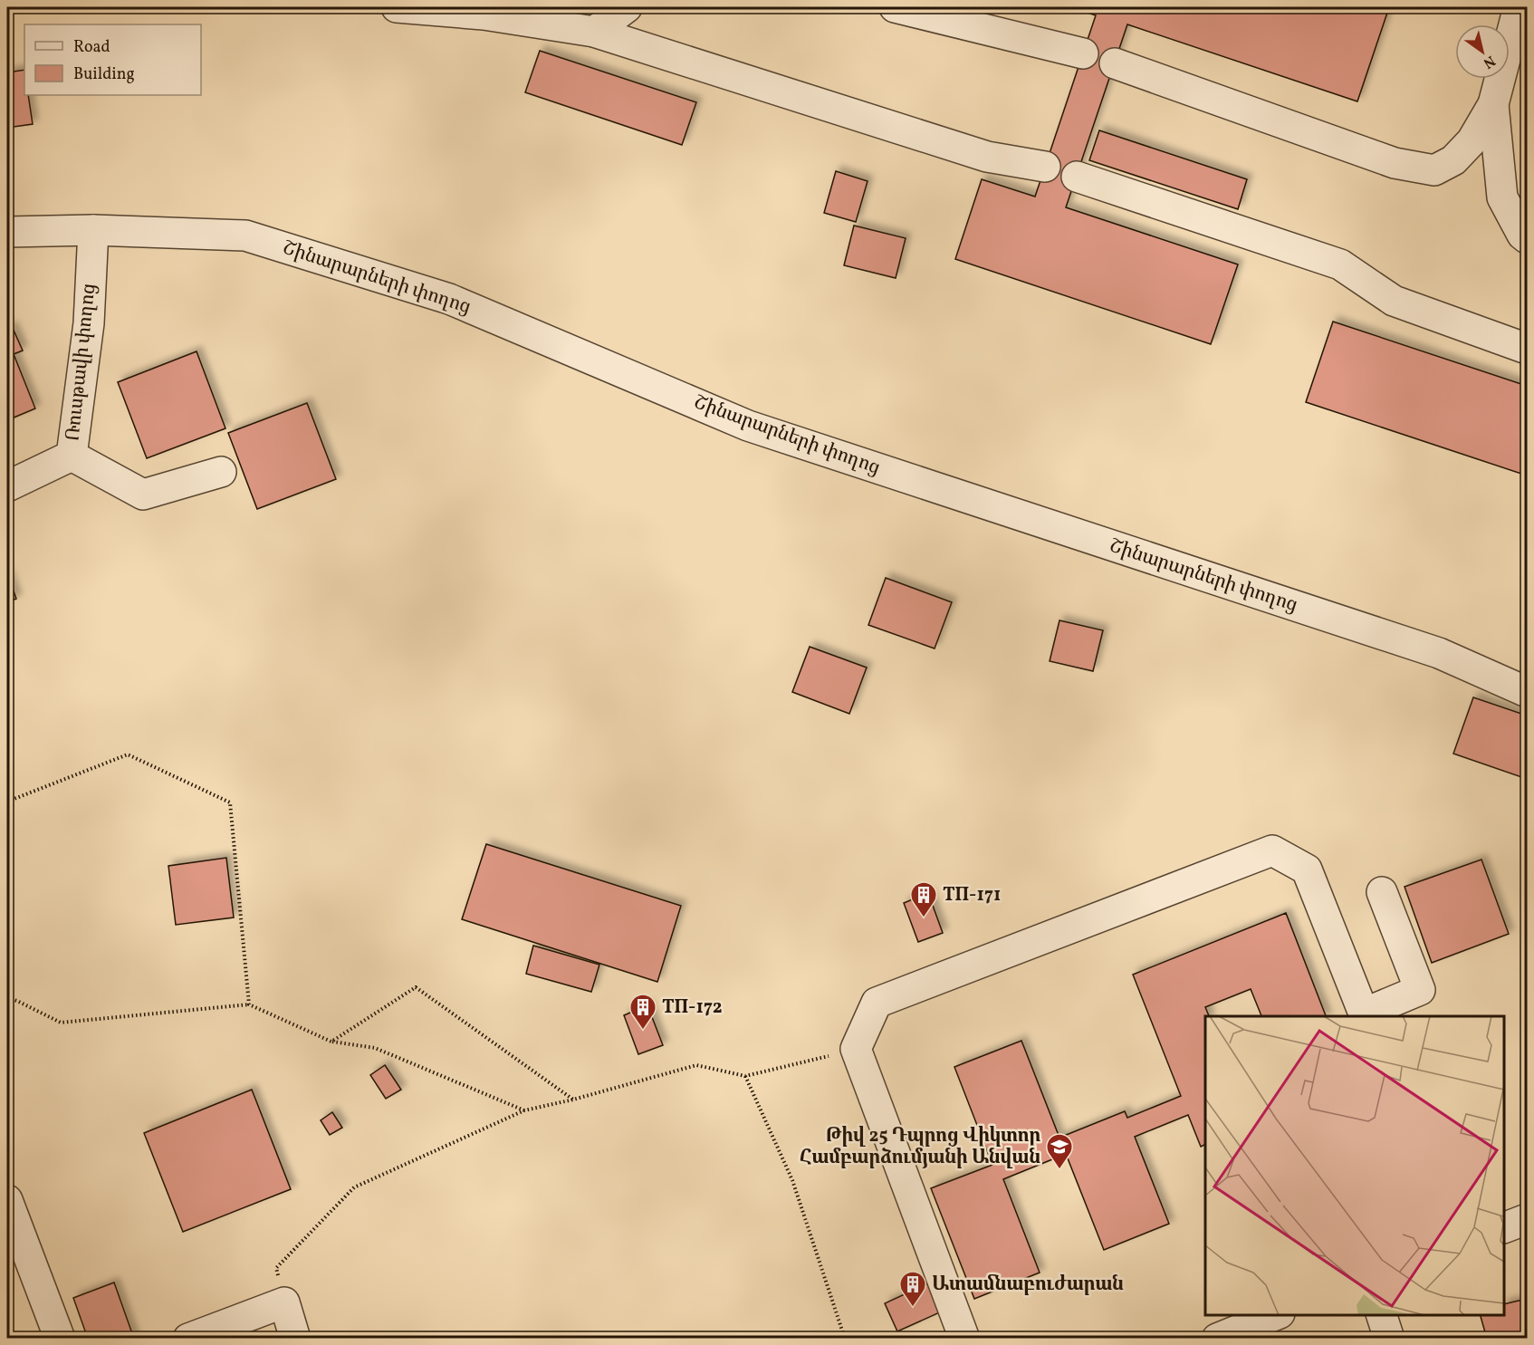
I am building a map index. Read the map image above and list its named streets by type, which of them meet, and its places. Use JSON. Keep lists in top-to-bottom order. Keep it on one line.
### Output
{"streets":{"street":["Շինարարների փողոց","Ռուսթավի փողոց"]},"crossings":[["Շինարարների փողոց","Ռուսթավի փողոց"]],"places":{"building":["ТП-171","ТП-172","Ատամնաբուժարան"],"school or university":["Թիվ 25 Դպրոց Վիկտոր Համբարձումյանի Անվան"]},"legend":["Road","Building"],"north":"bottom right"}
